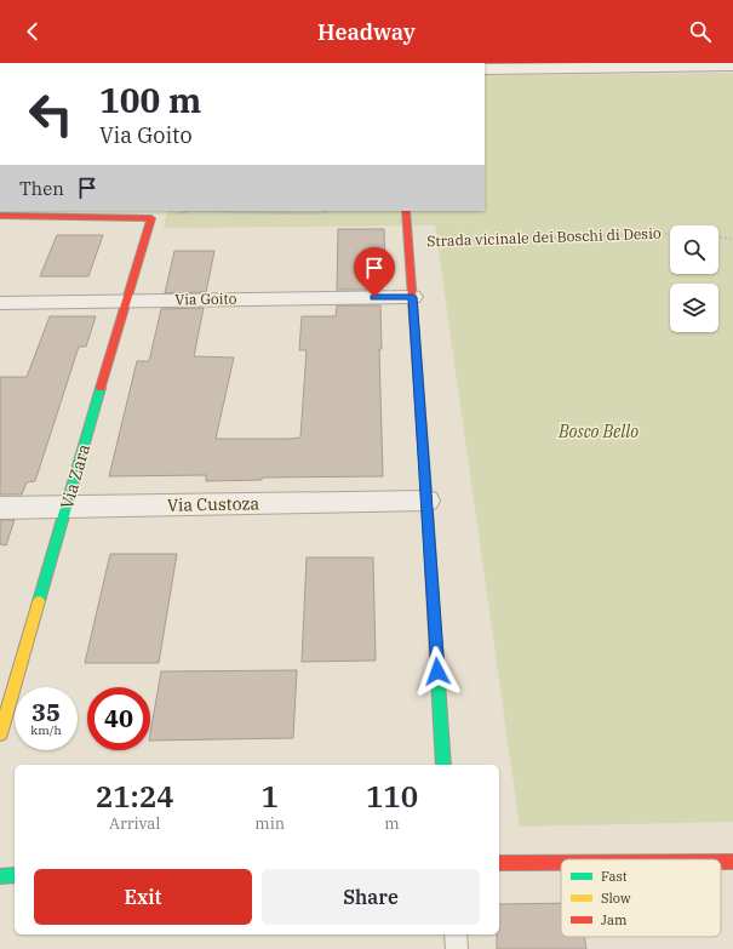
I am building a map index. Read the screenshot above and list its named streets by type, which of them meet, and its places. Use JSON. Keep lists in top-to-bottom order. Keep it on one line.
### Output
{"streets":{"street":["Via Goito","Via Zara","Via Custoza"],"path":["Strada vicinale dei Boschi di Desio"]},"crossings":[["Via Goito","Via Zara"],["Via Zara","Via Custoza"]],"parks":["Bosco Bello"],"legend":["Fast","Slow","Jam"],"page":{"header":"Headway","turn":["100 m","Via Goito"],"then":"Then","speed":"35 km/h","limit":"40","eta":["21:24","Arrival","1","min","110","m"],"buttons":["Exit","Share"]}}
